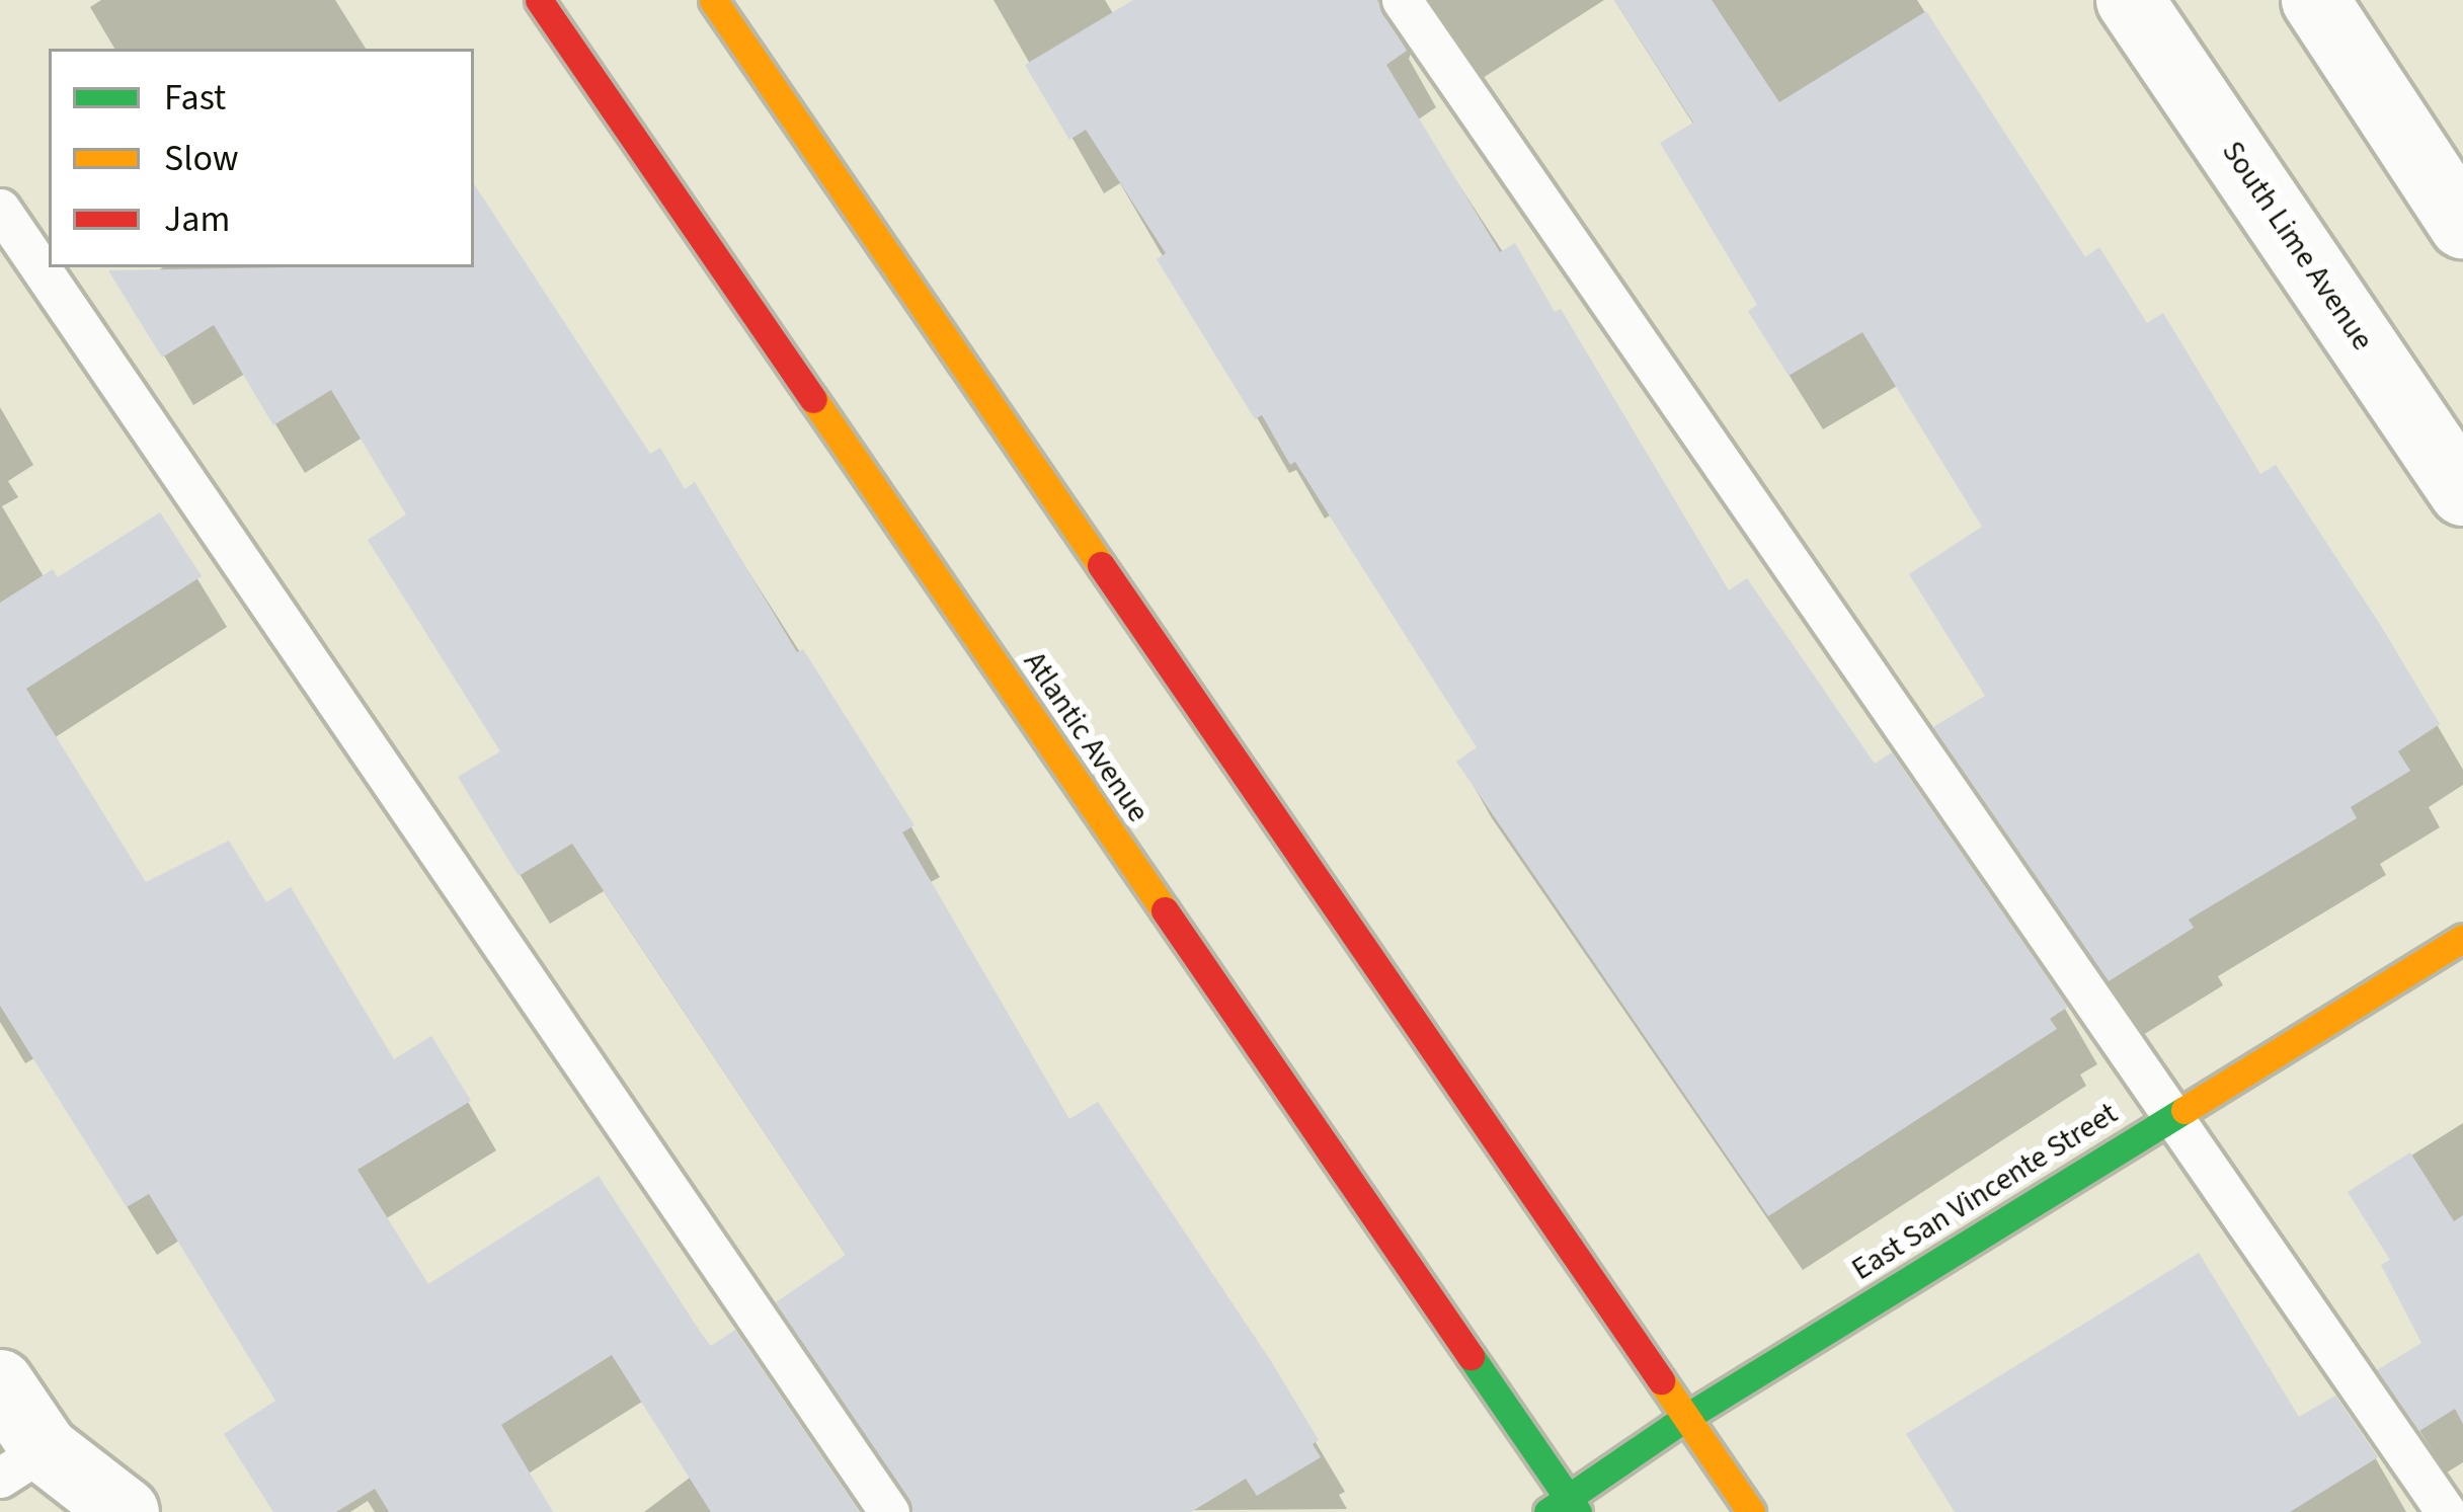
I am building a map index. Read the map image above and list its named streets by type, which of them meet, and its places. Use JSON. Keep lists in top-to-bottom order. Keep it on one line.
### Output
{"streets":{"main road":["Atlantic Avenue","East San Vincente Street"],"street":["South Lime Avenue"]},"crossings":[["Atlantic Avenue","East San Vincente Street"]],"legend":["Fast","Slow","Jam"]}
